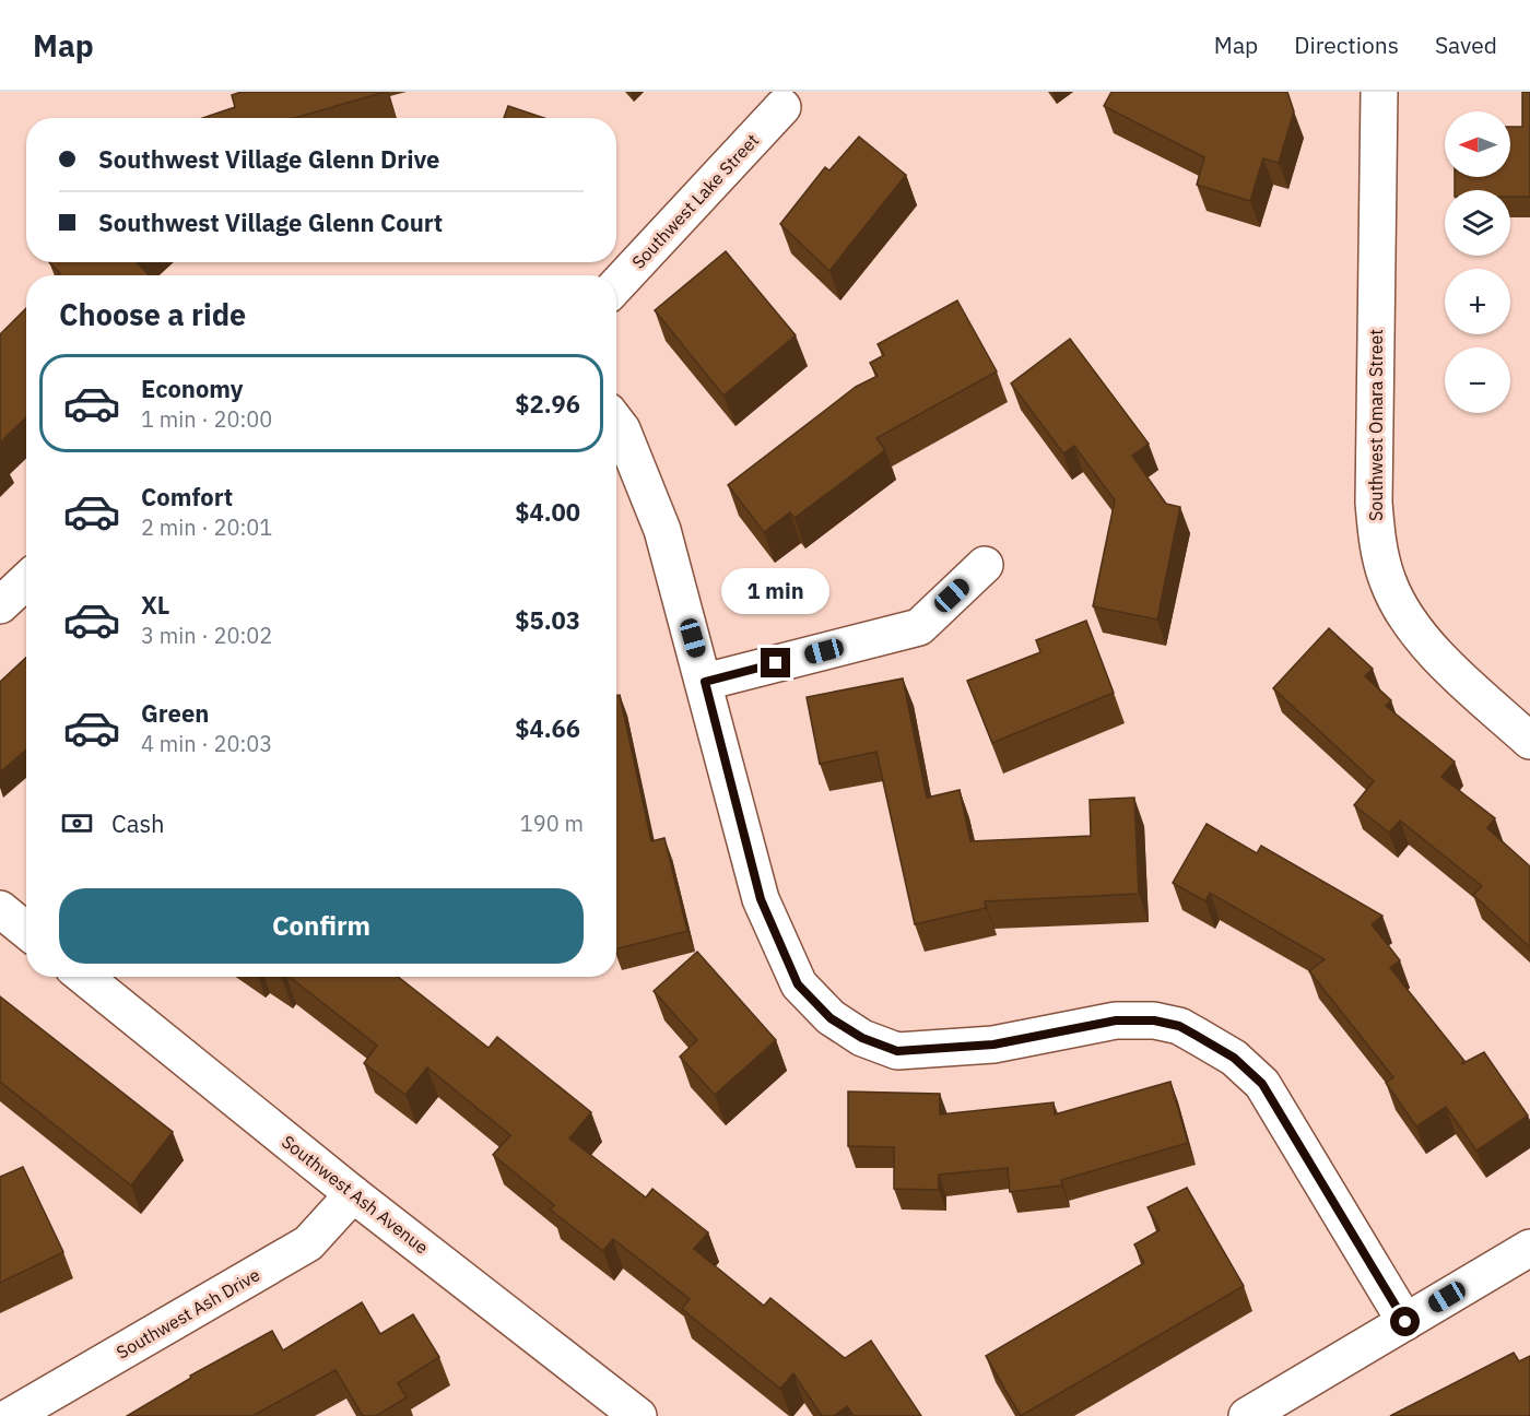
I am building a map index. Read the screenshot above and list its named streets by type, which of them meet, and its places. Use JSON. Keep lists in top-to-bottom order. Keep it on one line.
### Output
{"streets":{"street":["Southwest Lake Street","Southwest Omara Street","Southwest Ash Avenue","Southwest Ash Drive"]},"crossings":[["Southwest Ash Avenue","Southwest Ash Drive"]],"north":"left","page":{"header":"Map","nav":["Map","Directions","Saved"],"map_buttons":["+","−"],"banner":["Southwest Village Glenn Drive","Southwest Village Glenn Court"],"heading":"Choose a ride","list":[{"name":"Economy","note":"1 min · 20:00","value":"$2.96"},{"name":"Comfort","note":"2 min · 20:01","value":"$4.00"},{"name":"XL","note":"3 min · 20:02","value":"$5.03"},{"name":"Green","note":"4 min · 20:03","value":"$4.66"}],"bubble":"1 min","pay":["Cash","190 m"],"buttons":"Confirm"}}
